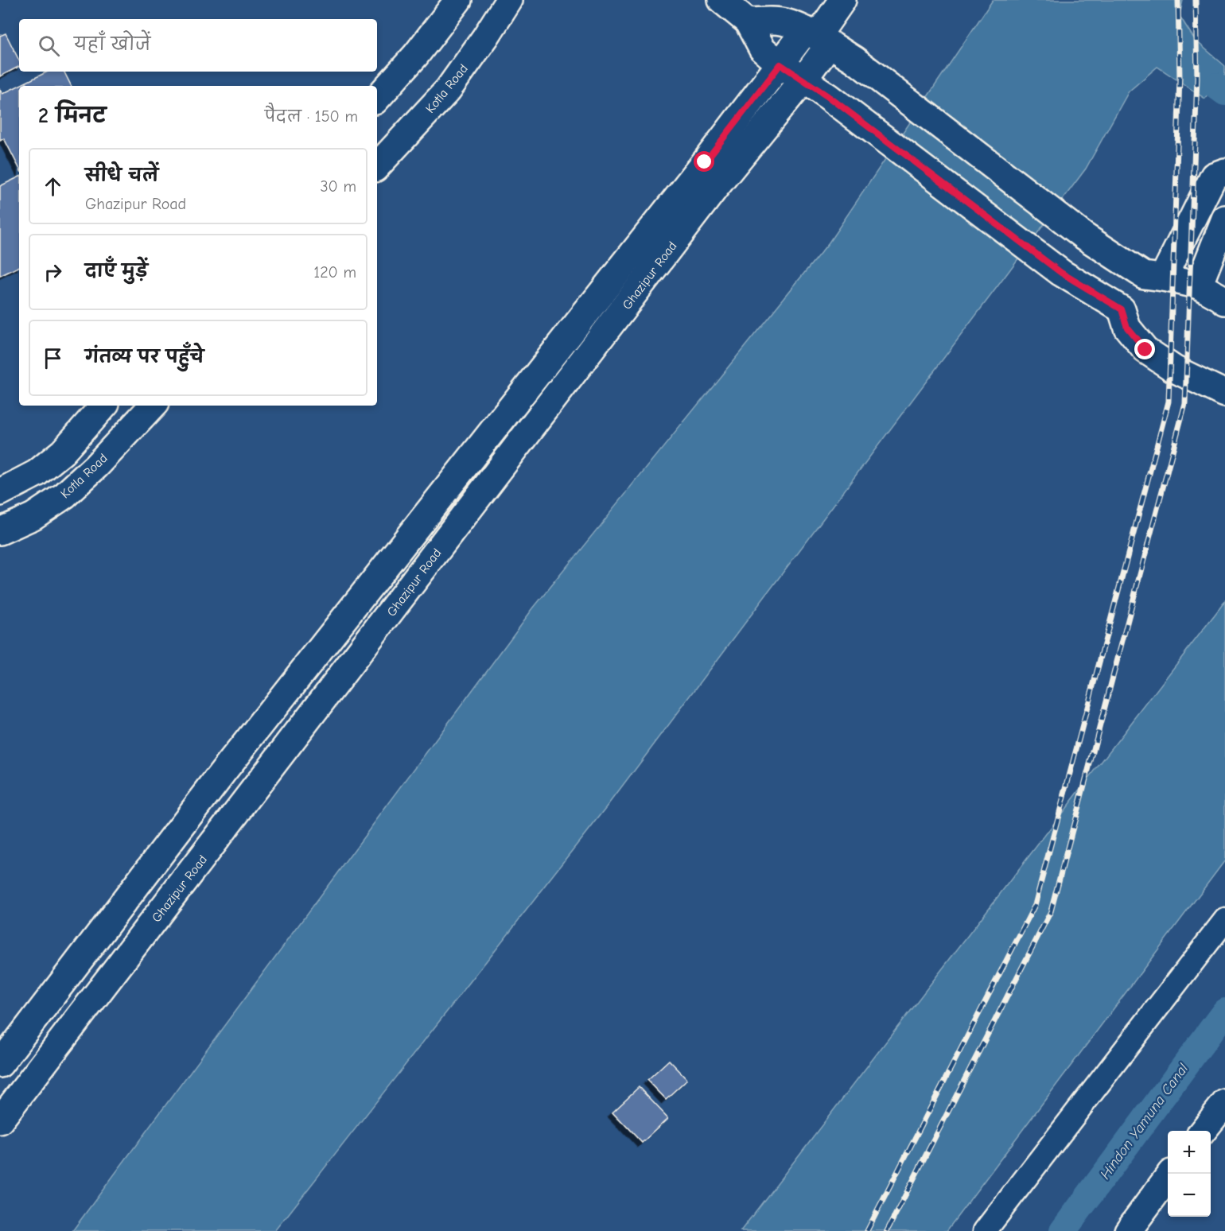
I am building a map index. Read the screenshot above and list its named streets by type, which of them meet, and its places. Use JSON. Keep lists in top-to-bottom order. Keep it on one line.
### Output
{"streets":{"main road":["Kotla Road","Ghazipur Road"]},"water":["Hindon Yamuna Canal"],"page":{"search":"यहाँ खोजें","heading":["2 मिनट","पैदल · 150 m"],"list":[["सीधे चलें","Ghazipur Road","30 m"],["दाएँ मुड़ें","120 m"],"गंतव्य पर पहुँचे"],"map_buttons":["+","−"]}}
